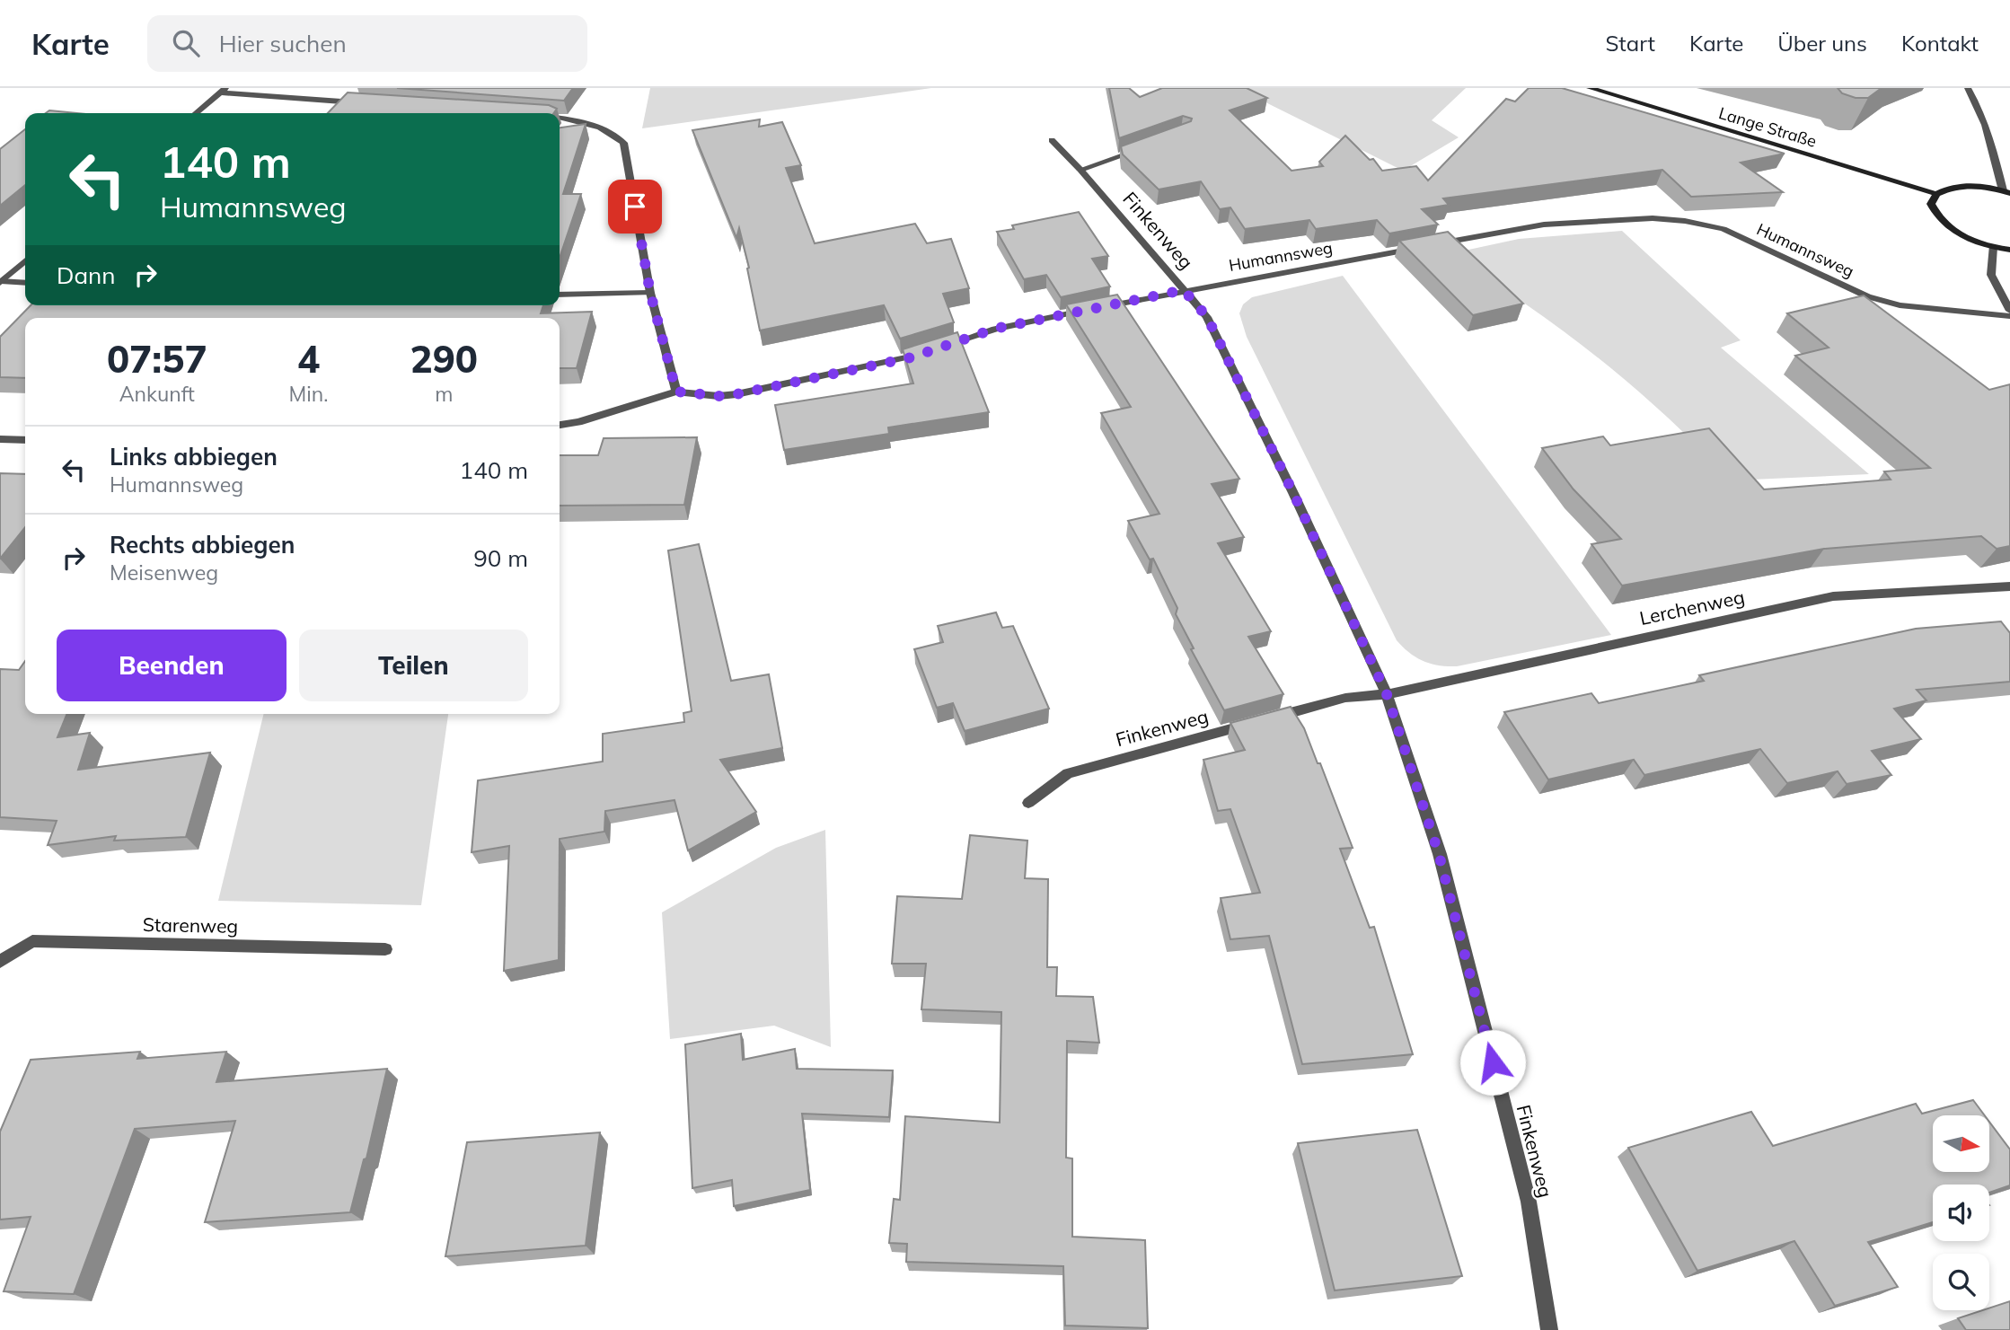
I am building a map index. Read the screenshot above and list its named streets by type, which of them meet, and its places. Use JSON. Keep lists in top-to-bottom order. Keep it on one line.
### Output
{"streets":{"main road":["Lange Straße"],"street":["Finkenweg","Humannsweg","Lerchenweg","Starenweg"]},"crossings":[["Finkenweg","Humannsweg"],["Finkenweg","Lerchenweg"]],"north":"right","page":{"header":"Karte","search":"Hier suchen","nav":["Start","Karte","Über uns","Kontakt"],"turn":["140 m","Humannsweg"],"then":"Dann","eta":["07:57","Ankunft","4","Min.","290","m"],"list":[{"name":"Links abbiegen","note":"Humannsweg","value":"140 m"},{"name":"Rechts abbiegen","note":"Meisenweg","value":"90 m"}],"buttons":["Beenden","Teilen"]}}
